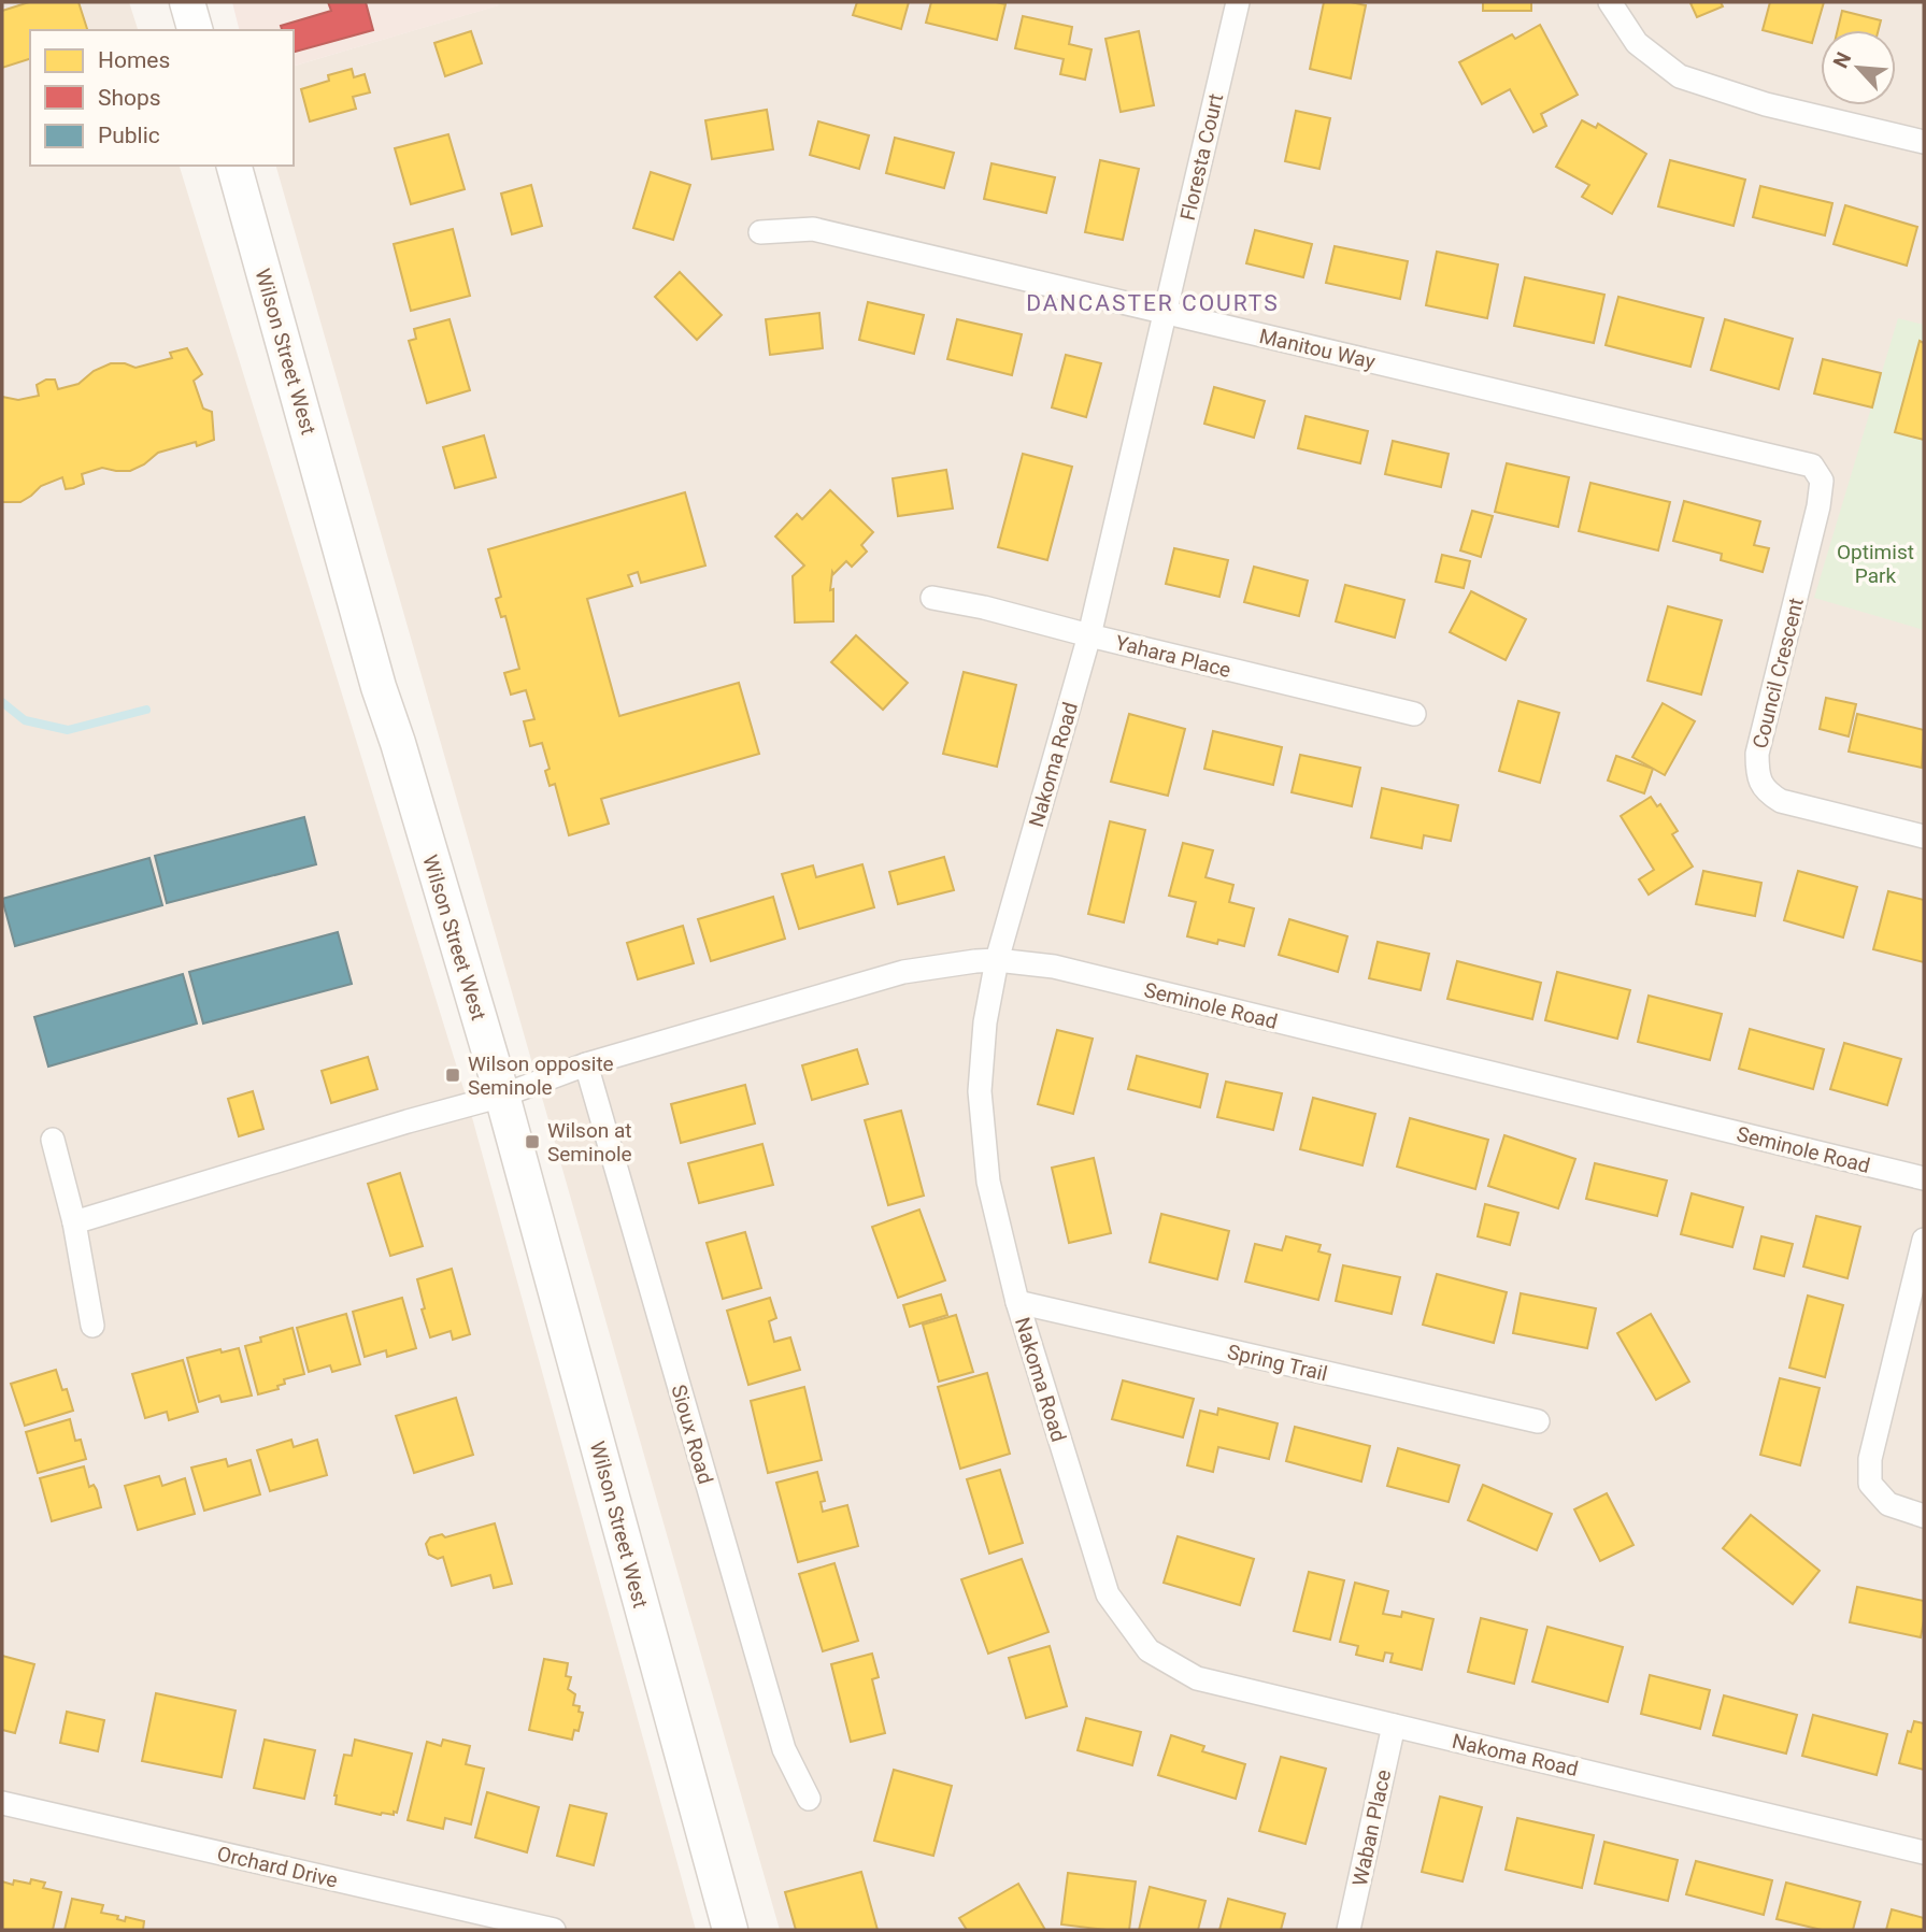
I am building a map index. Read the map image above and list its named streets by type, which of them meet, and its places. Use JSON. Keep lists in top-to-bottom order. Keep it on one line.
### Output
{"streets":{"main road":["Wilson Street West"],"street":["Floresta Court","Manitou Way","Yahara Place","Council Crescent","Nakoma Road","Seminole Road","Spring Trail","Sioux Road","Waban Place","Orchard Drive"]},"crossings":[["Floresta Court","Manitou Way"],["Floresta Court","Nakoma Road"],["Manitou Way","Council Crescent"],["Manitou Way","Nakoma Road"],["Wilson Street West","Seminole Road"],["Yahara Place","Nakoma Road"],["Nakoma Road","Seminole Road"],["Nakoma Road","Spring Trail"],["Nakoma Road","Waban Place"],["Seminole Road","Sioux Road"]],"districts":["DANCASTER COURTS"],"parks":["Optimist Park"],"places":{"transit":["Wilson opposite Seminole","Wilson at Seminole"]},"legend":["Homes","Shops","Public"],"north":"top left"}
